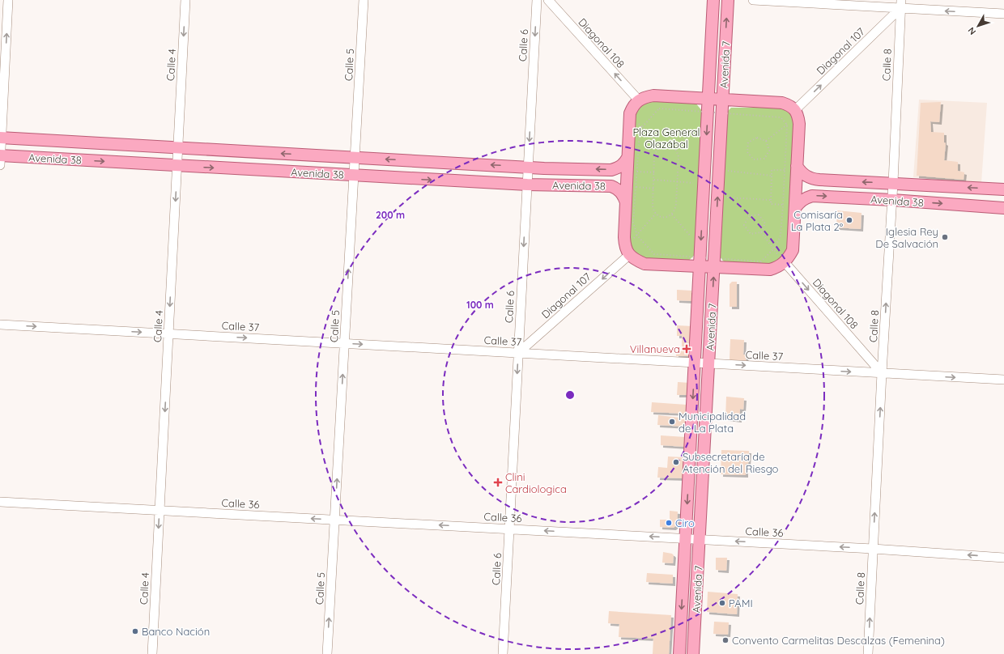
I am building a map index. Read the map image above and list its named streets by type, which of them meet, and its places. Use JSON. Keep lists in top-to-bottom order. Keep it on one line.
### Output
{"streets":{"main road":["Avenida 7","Avenida 38"],"street":["Diagonal 108","Calle 6","Diagonal 107","Calle 4","Calle 5","Calle 8","Calle 37","Calle 36"]},"crossings":[["Diagonal 108","Calle 8"],["Diagonal 108","Calle 37"],["Calle 6","Diagonal 107"],["Calle 6","Avenida 38"],["Calle 6","Calle 37"],["Calle 6","Calle 36"],["Diagonal 107","Calle 8"],["Diagonal 107","Calle 37"],["Calle 4","Avenida 38"],["Calle 4","Calle 37"],["Calle 4","Calle 36"],["Calle 5","Avenida 38"],["Calle 5","Calle 37"],["Calle 5","Calle 36"],["Avenida 7","Calle 37"],["Avenida 7","Calle 36"],["Calle 8","Avenida 38"],["Calle 8","Calle 37"],["Calle 8","Calle 36"]],"one_way":["Calle 6","Calle 4","Calle 5","Calle 8","Calle 37","Calle 36"],"parks":["Plaza General Olazábal"],"places":{"other":["Comisaría La Plata 2°","Iglesia Rey De Salvación","Municipalidad de La Plata","Subsecretaría de Atención del Riesgo","Ciro","PAMI","Banco Nación","Convento Carmelitas Descalzas (Femenina)"],"health":["Villanueva","Clini Cardiologica"]},"north":"bottom left","rings":["200 m","100 m"]}
